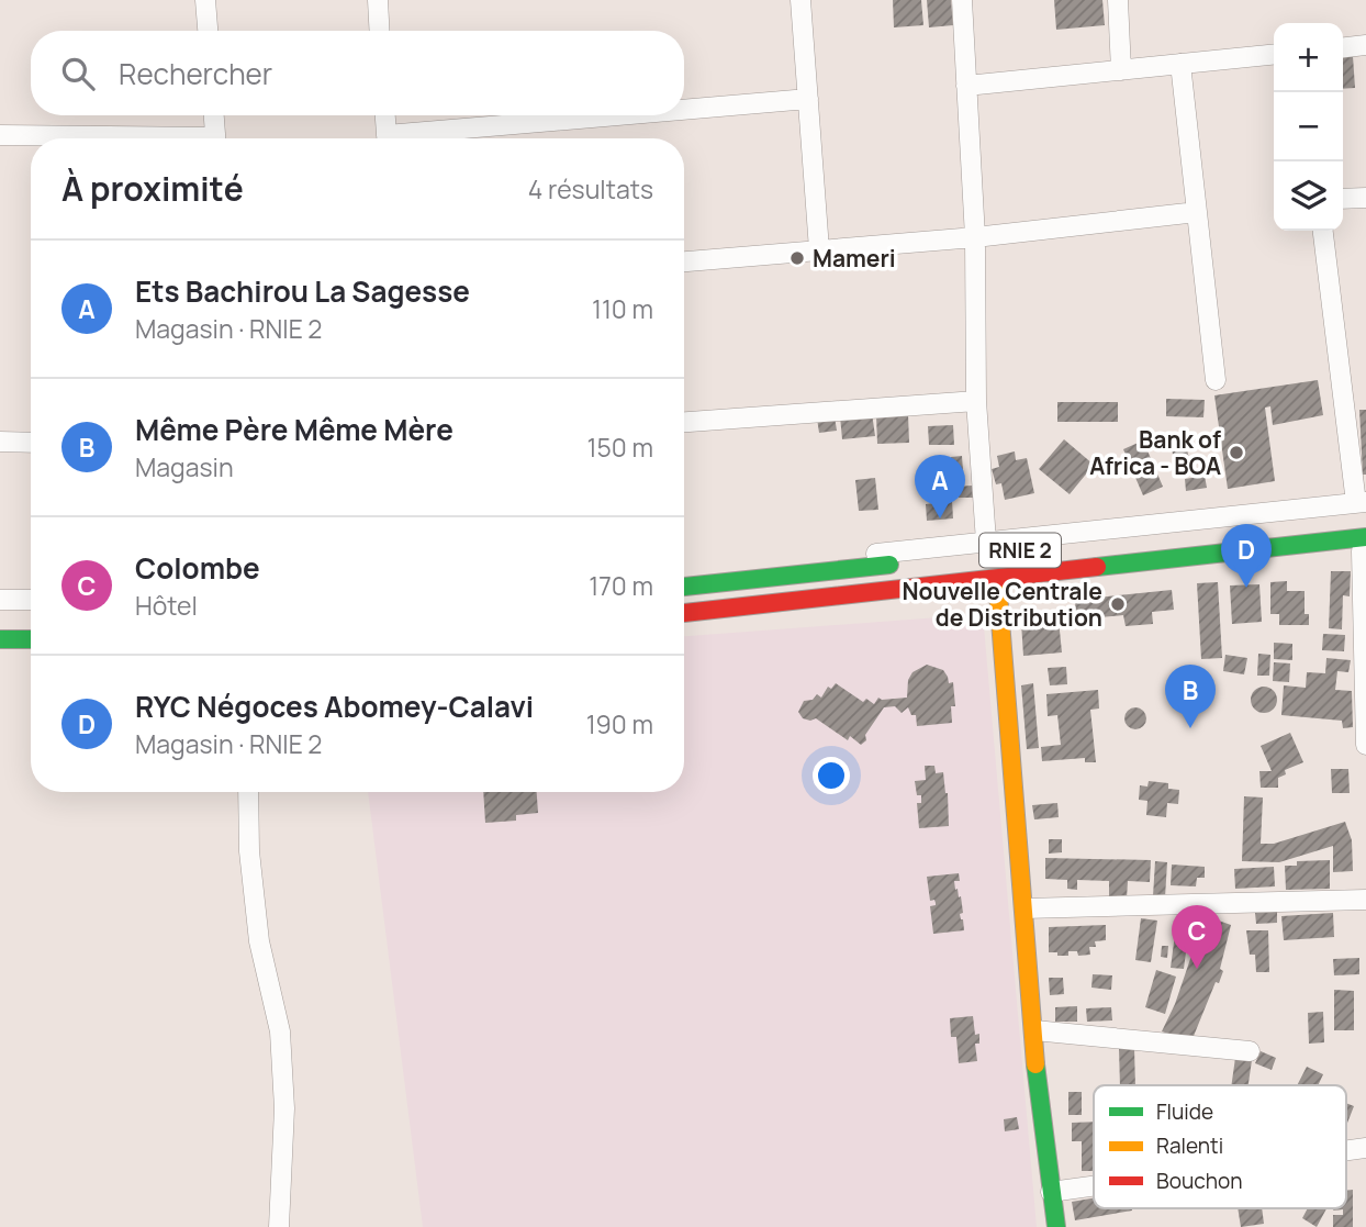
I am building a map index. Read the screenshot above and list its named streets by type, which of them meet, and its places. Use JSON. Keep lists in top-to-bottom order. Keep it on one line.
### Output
{"streets":{"main road":["RNIE 2"]},"places":["Mameri","Bank of Africa - BOA","Nouvelle Centrale de Distribution"],"legend":["Fluide","Ralenti","Bouchon"],"page":{"map_buttons":["+","−"],"search":"Rechercher","heading":["À proximité","4 résultats"],"list":[{"mark":"A","name":"Ets Bachirou La Sagesse","note":"Magasin · RNIE 2","value":"110 m"},{"mark":"B","name":"Même Père Même Mère","note":"Magasin","value":"150 m"},{"mark":"C","name":"Colombe","note":"Hôtel","value":"170 m"},{"mark":"D","name":"RYC Négoces Abomey-Calavi","note":"Magasin · RNIE 2","value":"190 m"}],"pins":["A","D","B","C"]}}
